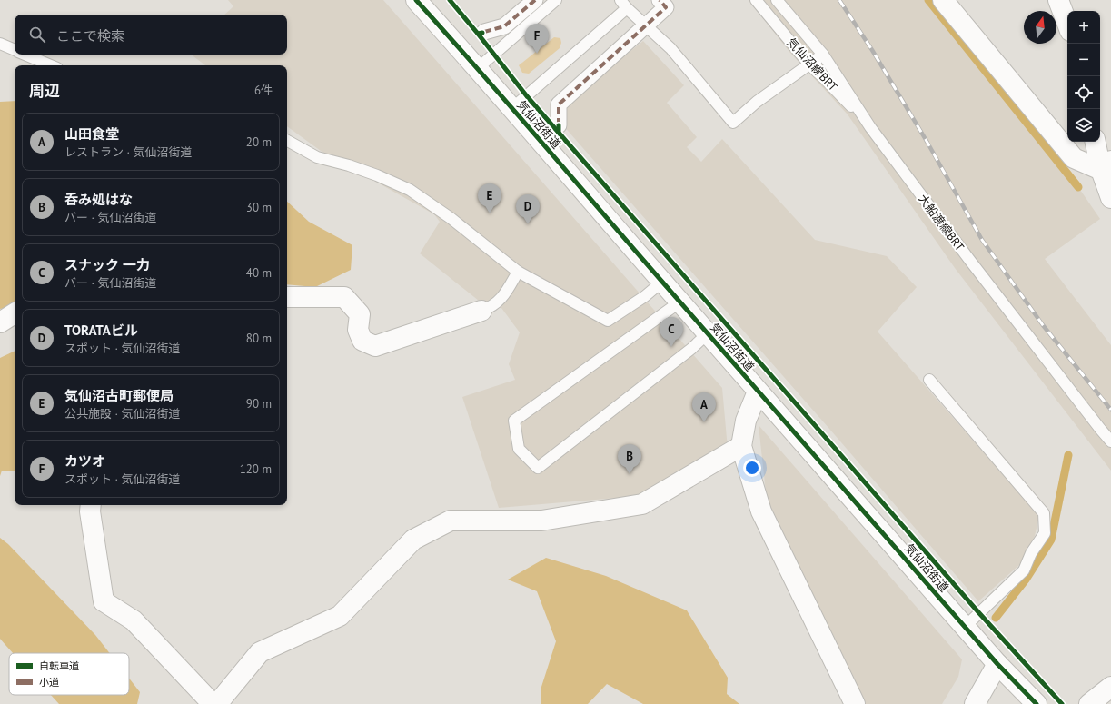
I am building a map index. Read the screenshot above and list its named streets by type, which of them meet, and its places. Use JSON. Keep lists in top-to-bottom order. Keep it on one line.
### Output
{"streets":{"street":["気仙沼街道"],"lane":["気仙沼線BRT","大船渡線BRT"]},"crossings":[["気仙沼線BRT","大船渡線BRT"]],"legend":["自転車道","小道"],"north":"top","page":{"map_buttons":["+","−"],"search":"ここで検索","pins":["F","E","D","C","A","B"],"heading":["周辺","6件"],"list":[{"mark":"A","name":"山田食堂","note":"レストラン · 気仙沼街道","value":"20 m"},{"mark":"B","name":"呑み処はな","note":"バー · 気仙沼街道","value":"30 m"},{"mark":"C","name":"スナック 一力","note":"バー · 気仙沼街道","value":"40 m"},{"mark":"D","name":"TORATAビル","note":"スポット · 気仙沼街道","value":"80 m"},{"mark":"E","name":"気仙沼古町郵便局","note":"公共施設 · 気仙沼街道","value":"90 m"},{"mark":"F","name":"カツオ","note":"スポット · 気仙沼街道","value":"120 m"}]}}
